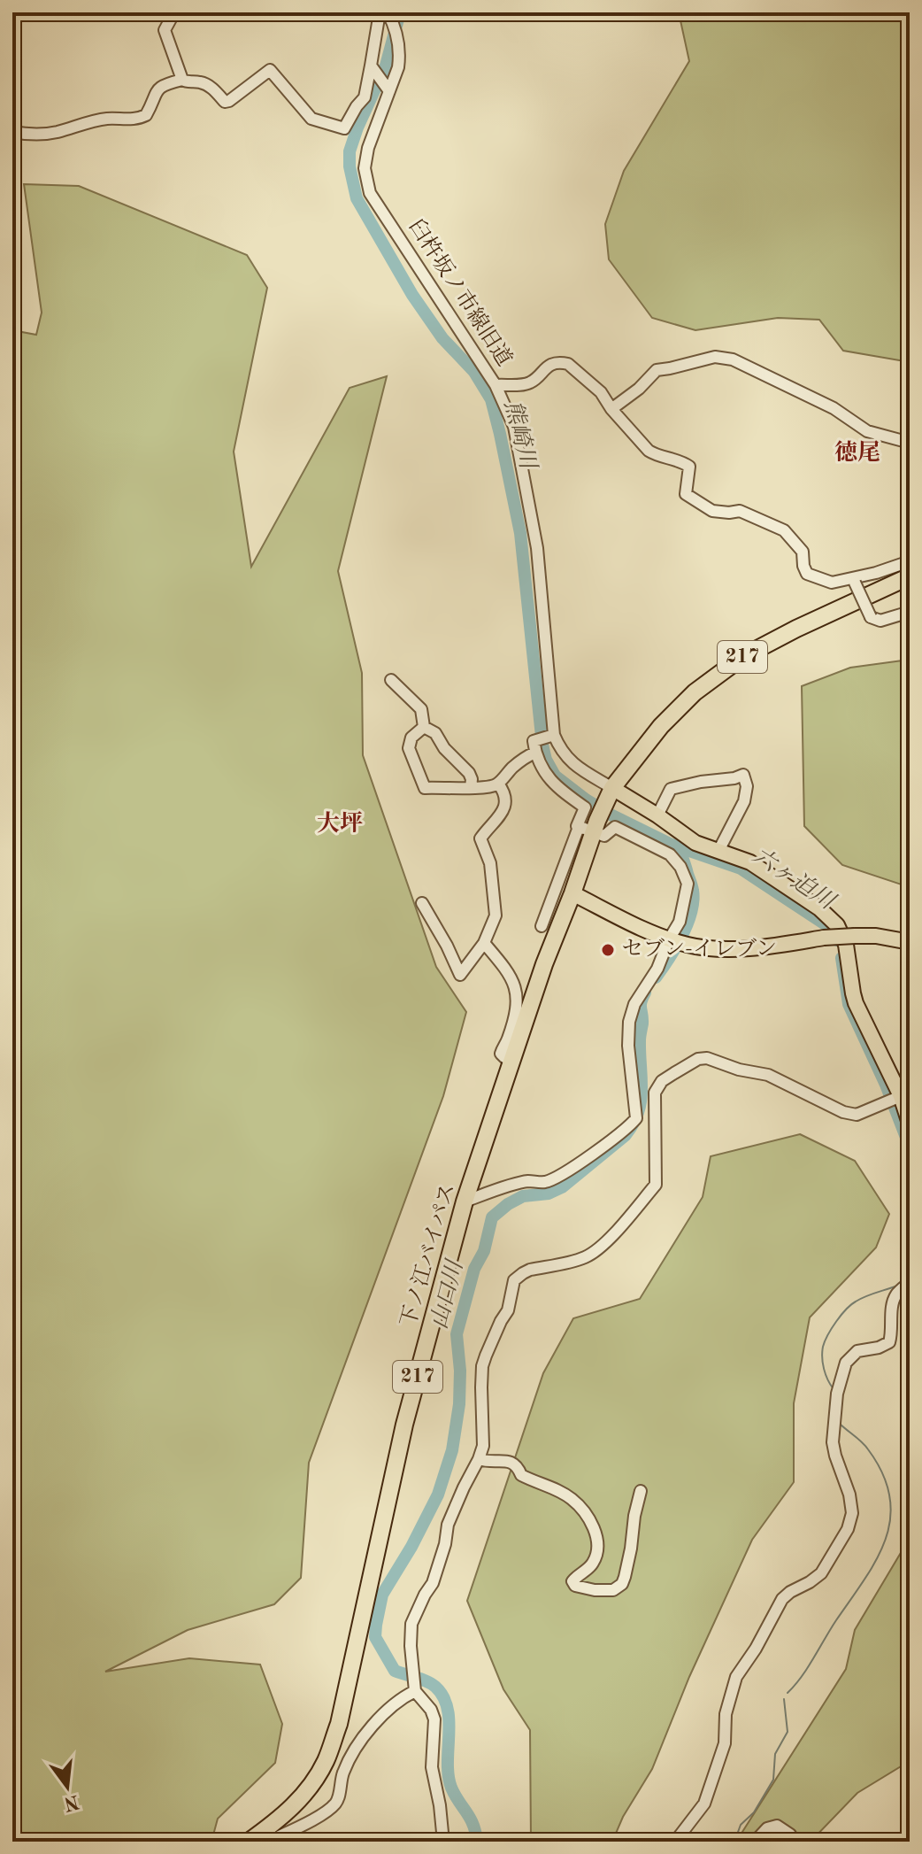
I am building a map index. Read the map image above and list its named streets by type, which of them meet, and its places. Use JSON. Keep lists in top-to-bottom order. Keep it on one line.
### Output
{"streets":{"highway":["217","下ノ江バイパス"],"street":["臼杵坂ノ市線旧道"]},"crossings":[["臼杵坂ノ市線旧道","217"],["臼杵坂ノ市線旧道","下ノ江バイパス"],["217","下ノ江バイパス"]],"districts":["徳尾","大坪"],"water":["熊崎川","六ヶ迫川","山口川"],"places":["セブン-イレブン"],"north":"bottom"}
